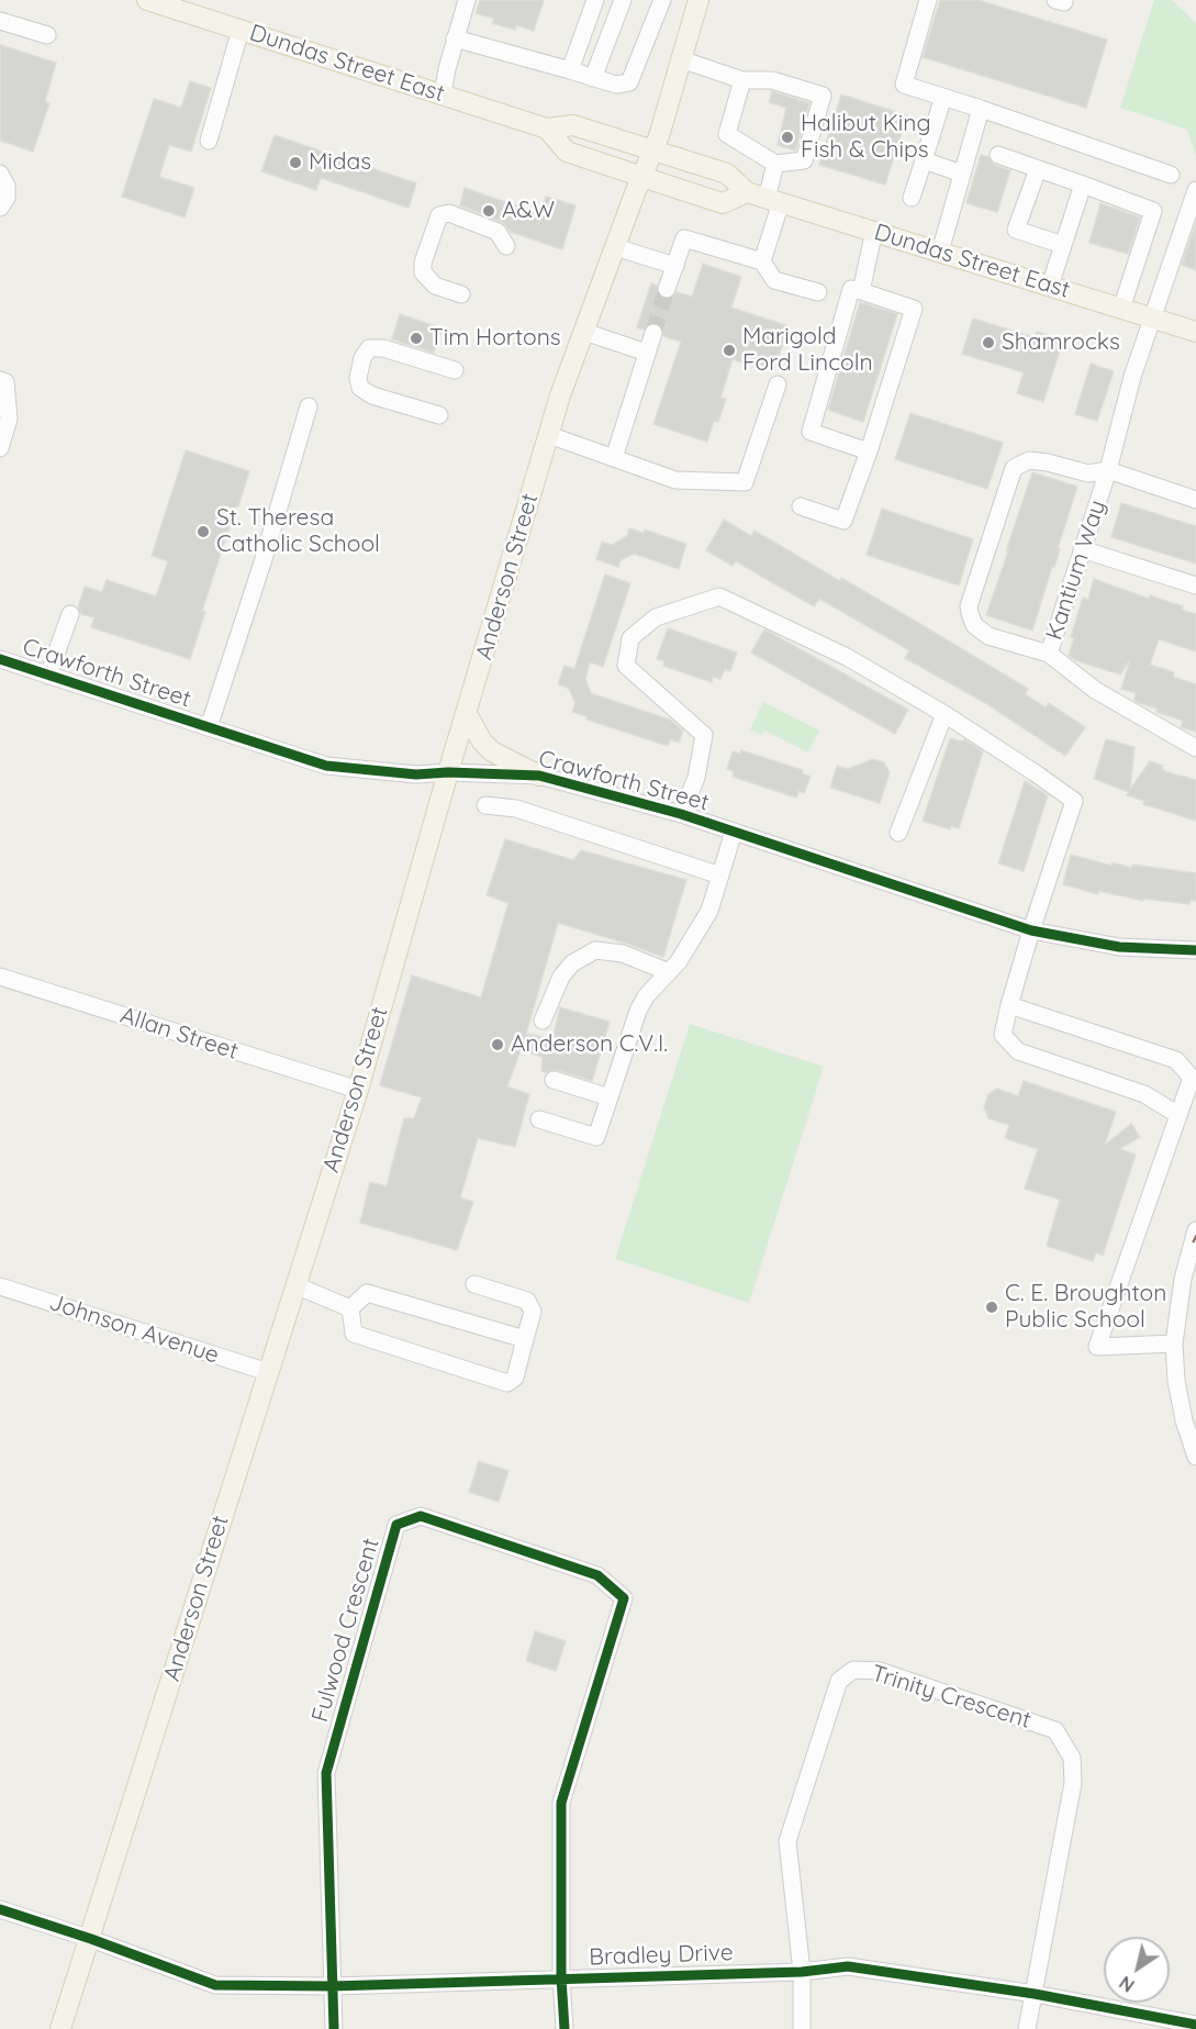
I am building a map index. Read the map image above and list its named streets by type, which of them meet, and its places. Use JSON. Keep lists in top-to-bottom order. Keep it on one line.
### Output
{"streets":{"main road":["Dundas Street East","Anderson Street"],"street":["Kantium Way","Crawforth Street","Allan Street","Johnson Avenue","Fulwood Crescent","Trinity Crescent","Bradley Drive"]},"crossings":[["Dundas Street East","Kantium Way"],["Dundas Street East","Anderson Street"],["Anderson Street","Crawforth Street"],["Anderson Street","Allan Street"],["Anderson Street","Johnson Avenue"],["Anderson Street","Bradley Drive"],["Fulwood Crescent","Bradley Drive"],["Trinity Crescent","Bradley Drive"]],"places":["Halibut King Fish & Chips","Midas","A&W","Tim Hortons","Shamrocks","Marigold Ford Lincoln","St. Theresa Catholic School","Anderson C.V.I.","C. E. Broughton Public School"],"north":"bottom left"}
